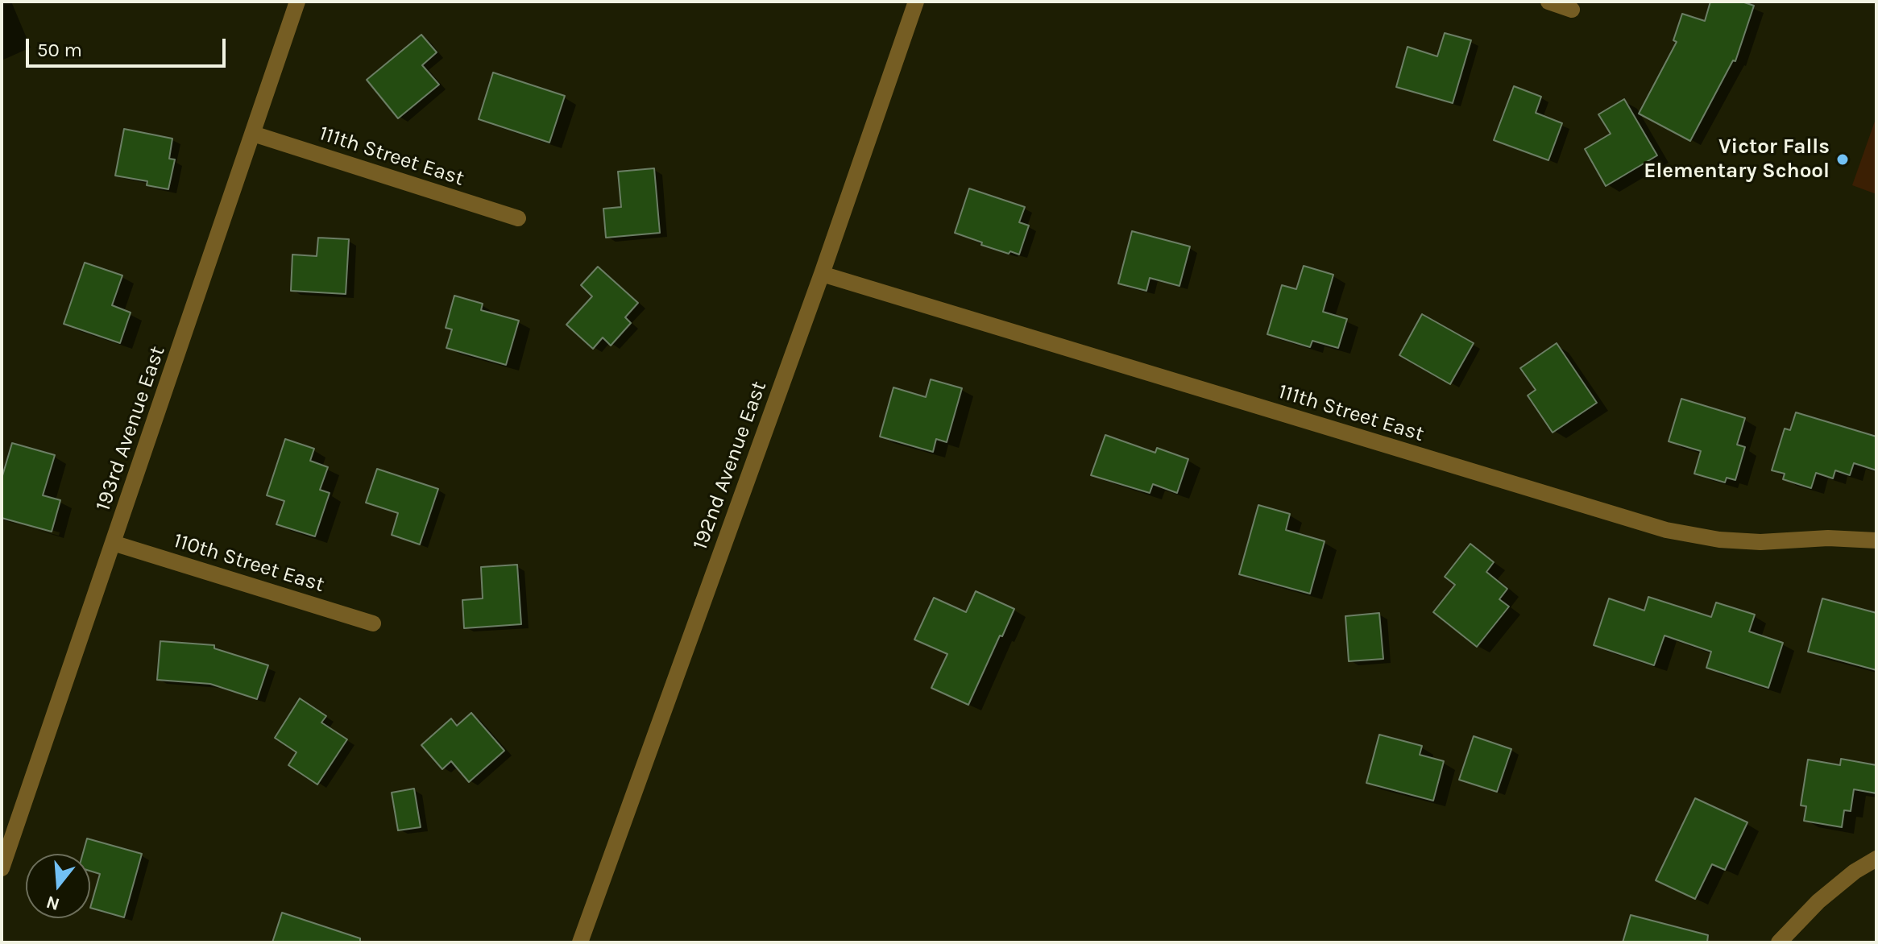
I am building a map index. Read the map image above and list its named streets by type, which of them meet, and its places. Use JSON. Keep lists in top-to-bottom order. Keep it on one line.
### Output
{"streets":{"street":["111th Street East","193rd Avenue East","192nd Avenue East","110th Street East"]},"crossings":[["111th Street East","193rd Avenue East"],["111th Street East","192nd Avenue East"],["193rd Avenue East","110th Street East"]],"places":["Victor Falls Elementary School"],"scale_bar":"50 m","north":"bottom"}
